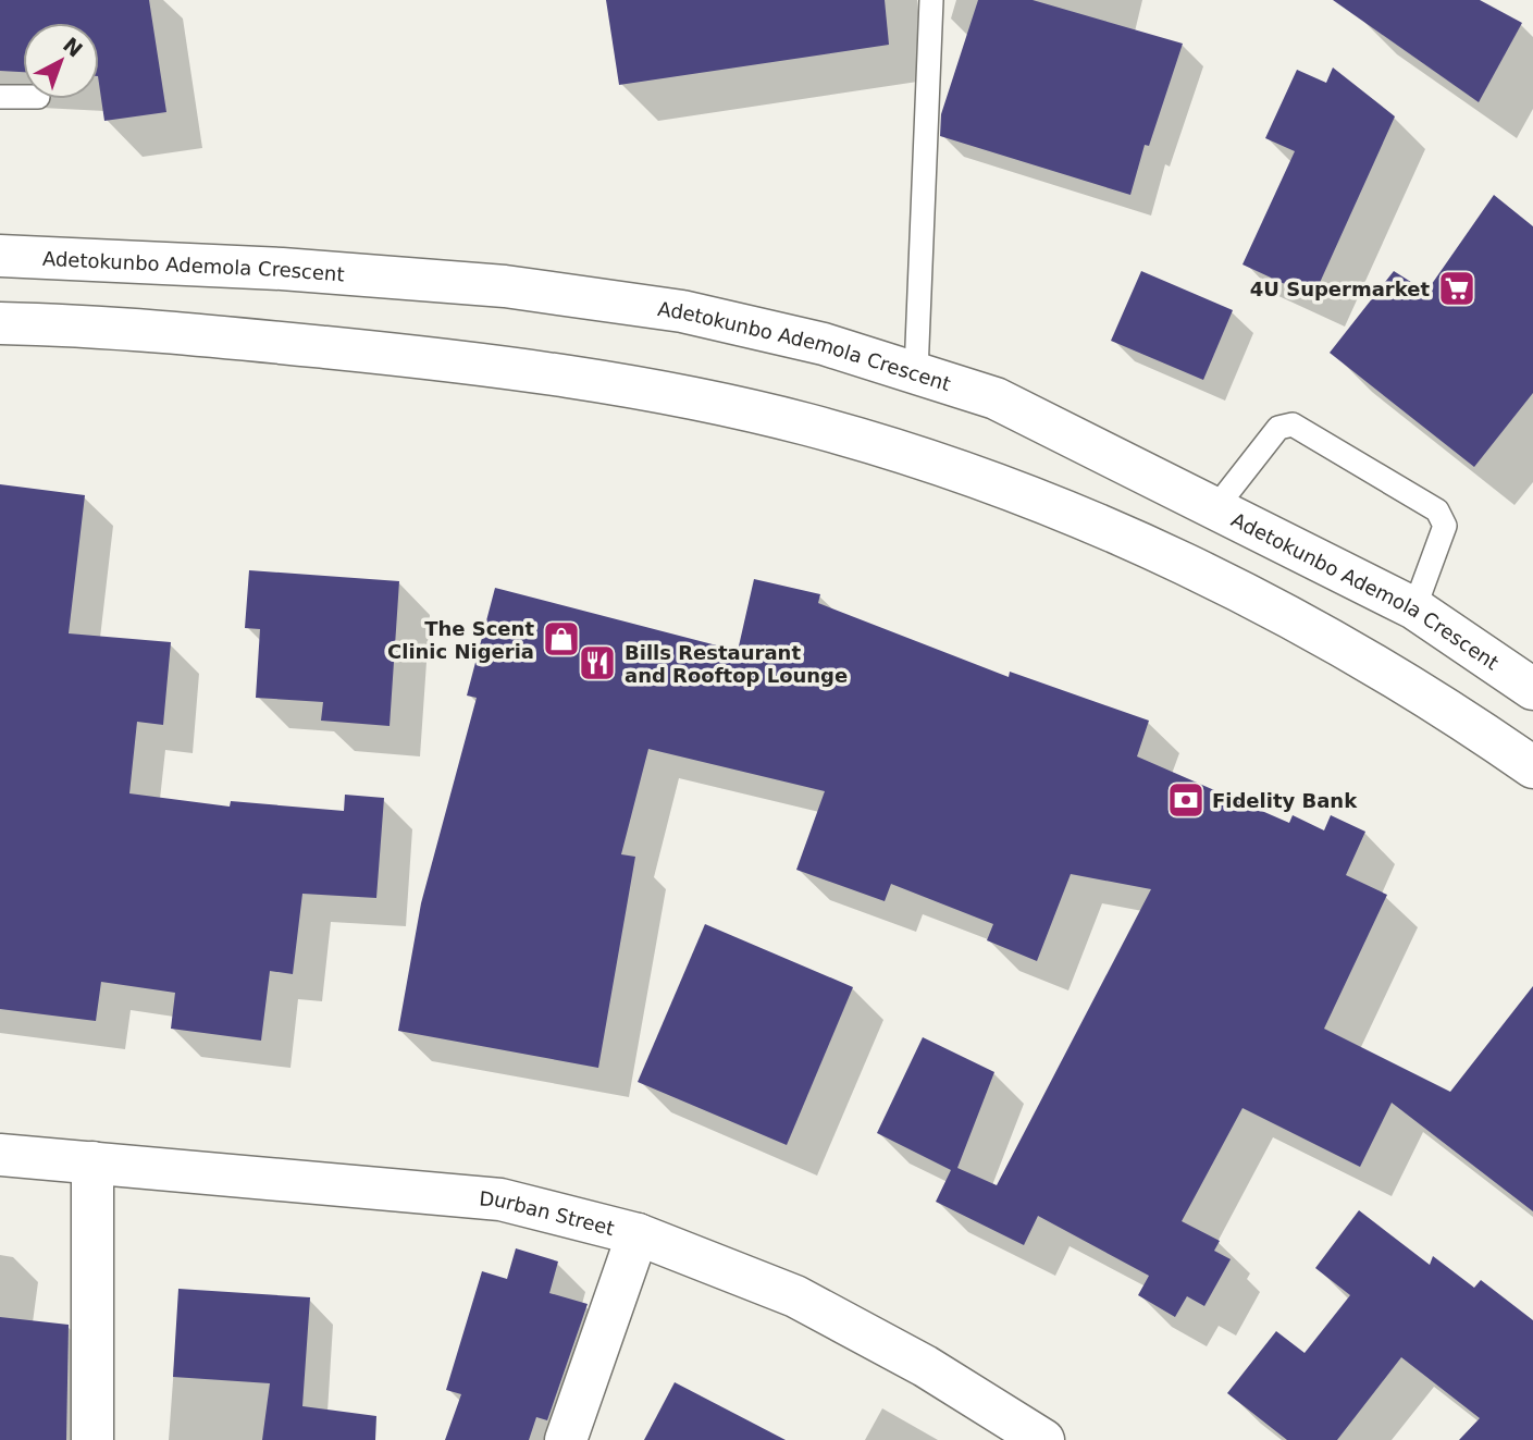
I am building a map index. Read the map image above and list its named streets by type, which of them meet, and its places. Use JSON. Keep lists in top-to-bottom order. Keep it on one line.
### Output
{"streets":{"main road":["Adetokunbo Ademola Crescent","Durban Street"]},"places":{"supermarket":["4U Supermarket"],"shop":["The Scent Clinic Nigeria"],"restaurant":["Bills Restaurant and Rooftop Lounge"],"bank":["Fidelity Bank"]},"north":"top right"}
